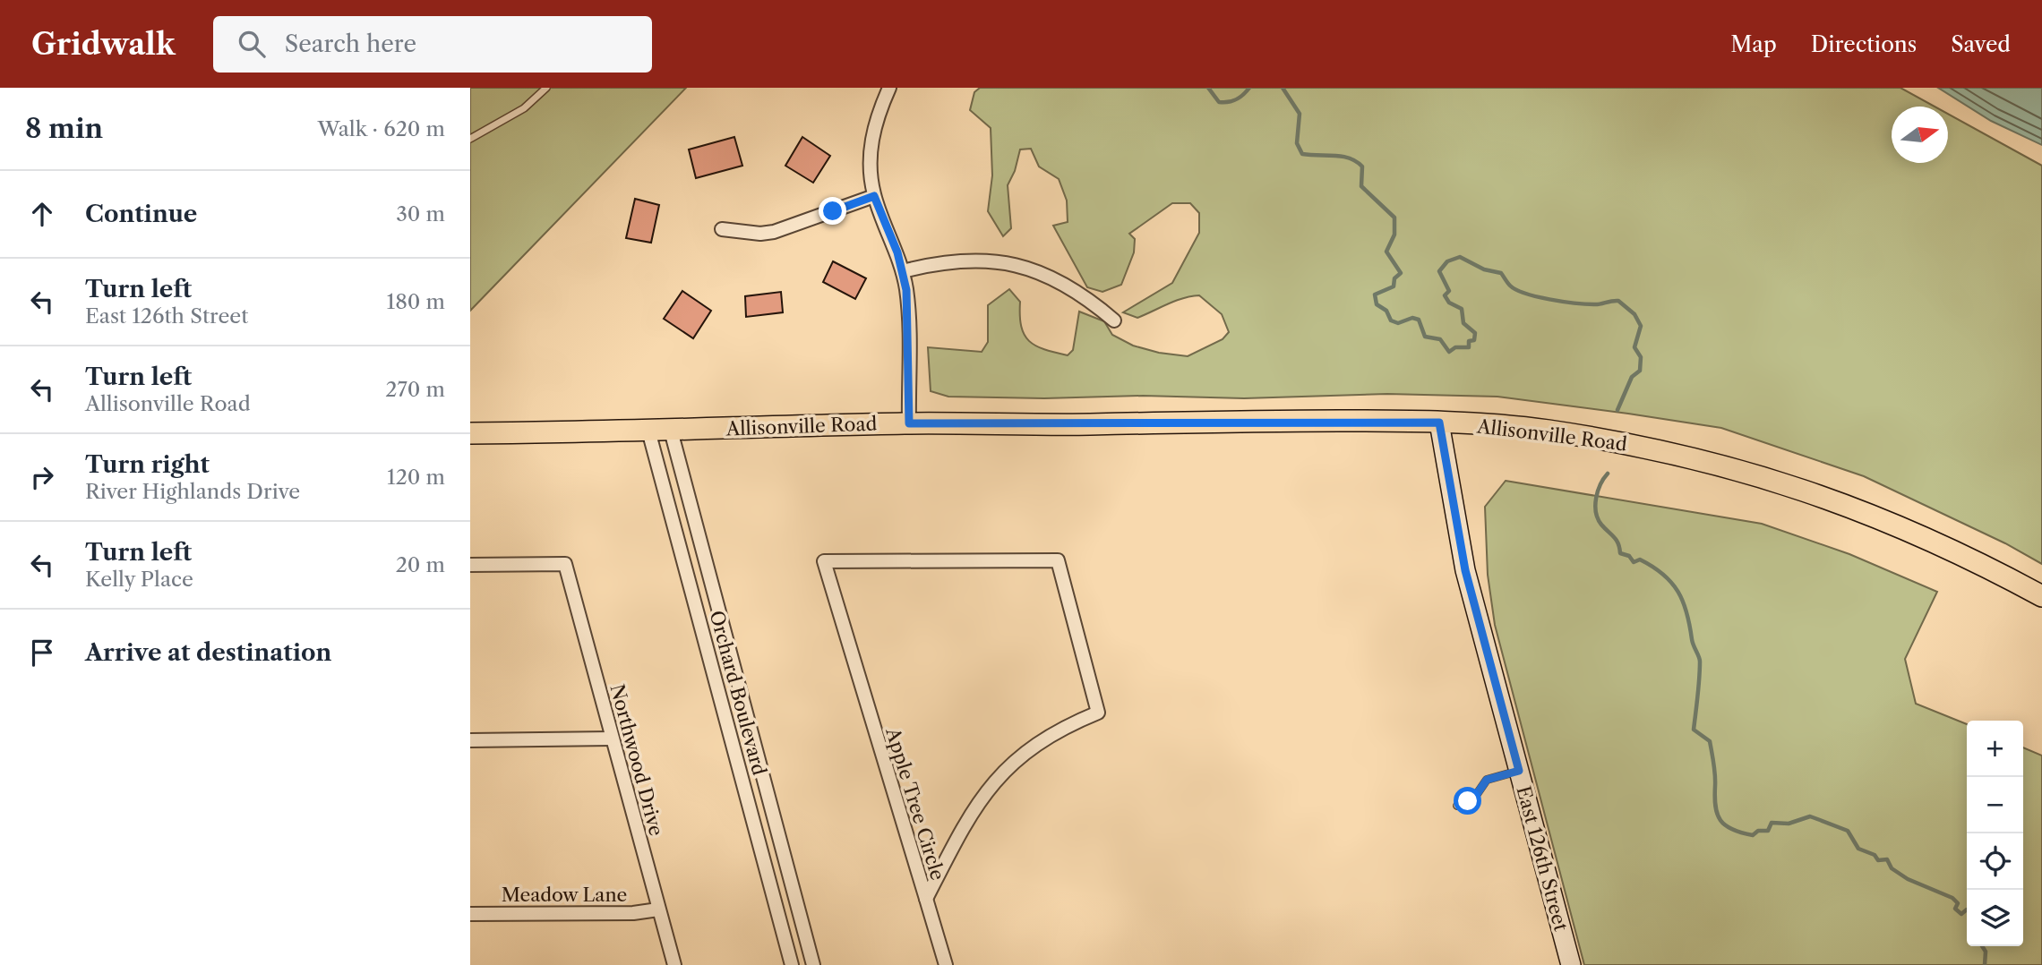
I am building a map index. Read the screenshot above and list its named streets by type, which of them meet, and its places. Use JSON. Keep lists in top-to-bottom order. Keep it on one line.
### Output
{"streets":{"main road":["Allisonville Road","East 126th Street"],"street":["Orchard Boulevard","Northwood Drive","Apple Tree Circle","Meadow Lane"]},"crossings":[["Allisonville Road","Orchard Boulevard"],["Allisonville Road","East 126th Street"],["Northwood Drive","Meadow Lane"]],"north":"right","page":{"header":"Gridwalk","search":"Search here","nav":["Map","Directions","Saved"],"heading":["8 min","Walk · 620 m"],"list":[["Continue","30 m"],["Turn left","East 126th Street","180 m"],["Turn left","Allisonville Road","270 m"],["Turn right","River Highlands Drive","120 m"],["Turn left","Kelly Place","20 m"],"Arrive at destination"],"map_buttons":["+","−"]}}
